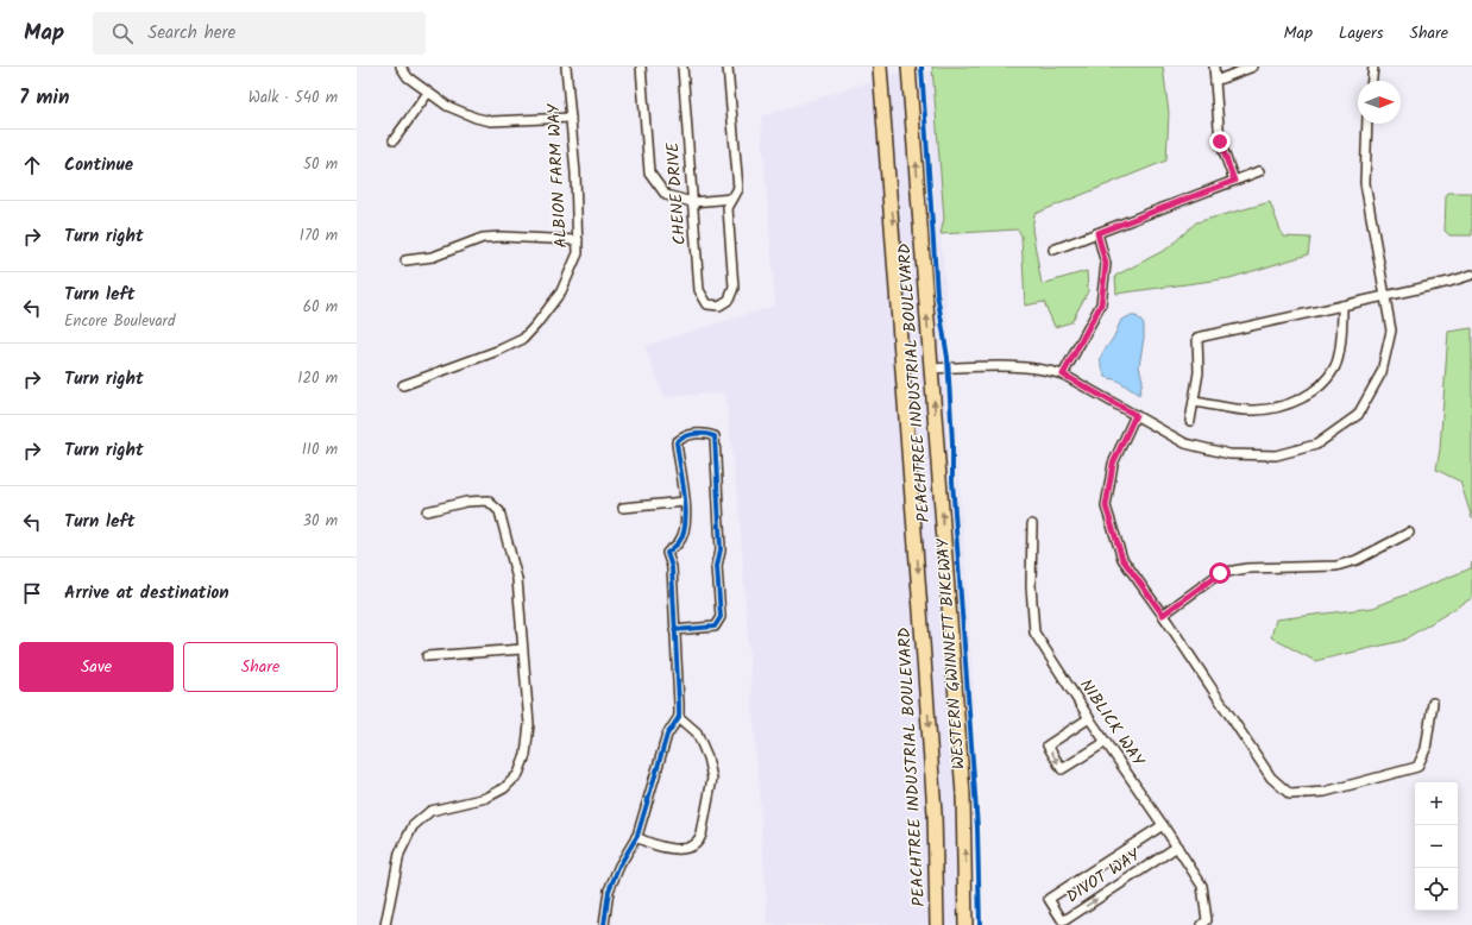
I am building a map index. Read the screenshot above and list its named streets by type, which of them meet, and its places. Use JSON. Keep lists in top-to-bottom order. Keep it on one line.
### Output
{"streets":{"highway":["PEACHTREE INDUSTRIAL BOULEVARD"],"street":["ALBION FARM WAY","CHENE DRIVE","NIBLICK WAY","DIVOT WAY"],"cycle path":["WESTERN GWINNETT BIKEWAY"]},"crossings":[["NIBLICK WAY","DIVOT WAY"]],"north":"right","page":{"header":"Map","search":"Search here","nav":["Map","Layers","Share"],"heading":["7 min","Walk · 540 m"],"list":[["Continue","50 m"],["Turn right","170 m"],["Turn left","Encore Boulevard","60 m"],["Turn right","120 m"],["Turn right","110 m"],["Turn left","30 m"],"Arrive at destination"],"buttons":["Save","Share"],"map_buttons":["+","−"]}}
